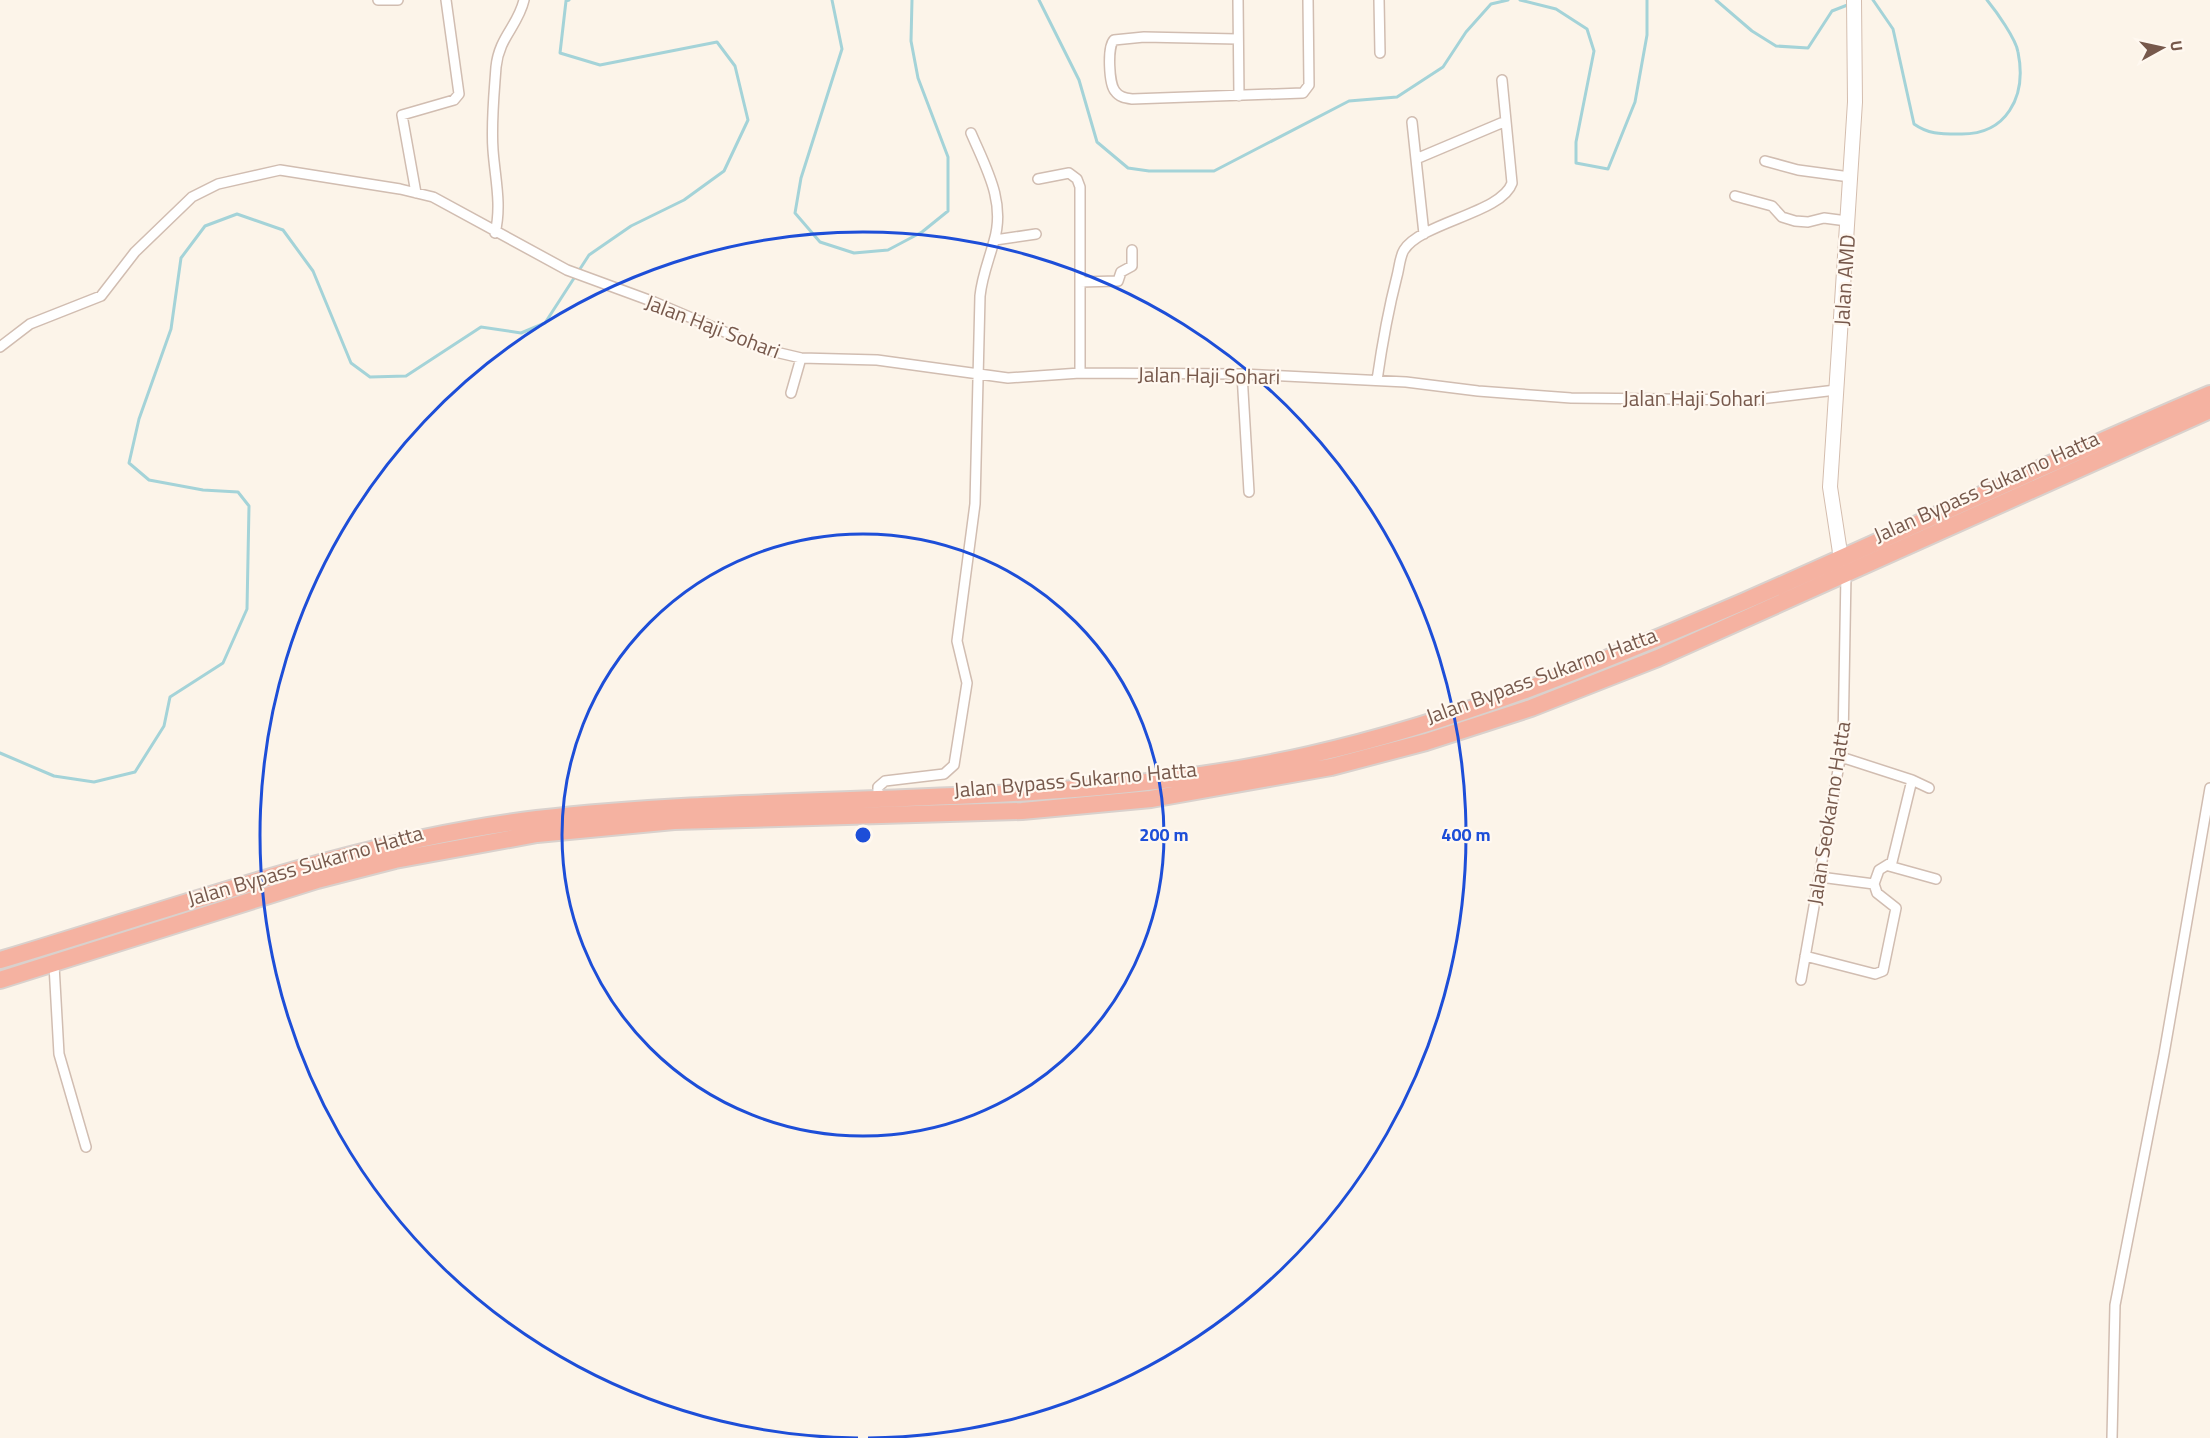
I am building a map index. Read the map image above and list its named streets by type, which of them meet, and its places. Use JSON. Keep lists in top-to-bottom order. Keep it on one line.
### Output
{"streets":{"highway":["Jalan Bypass Sukarno Hatta"],"street":["Jalan AMD","Jalan Haji Sohari","Jalan Seokarno Hatta"]},"crossings":[["Jalan AMD","Jalan Haji Sohari"],["Jalan AMD","Jalan Bypass Sukarno Hatta"],["Jalan AMD","Jalan Seokarno Hatta"],["Jalan Bypass Sukarno Hatta","Jalan Seokarno Hatta"]],"north":"right","rings":["200 m","400 m"]}
